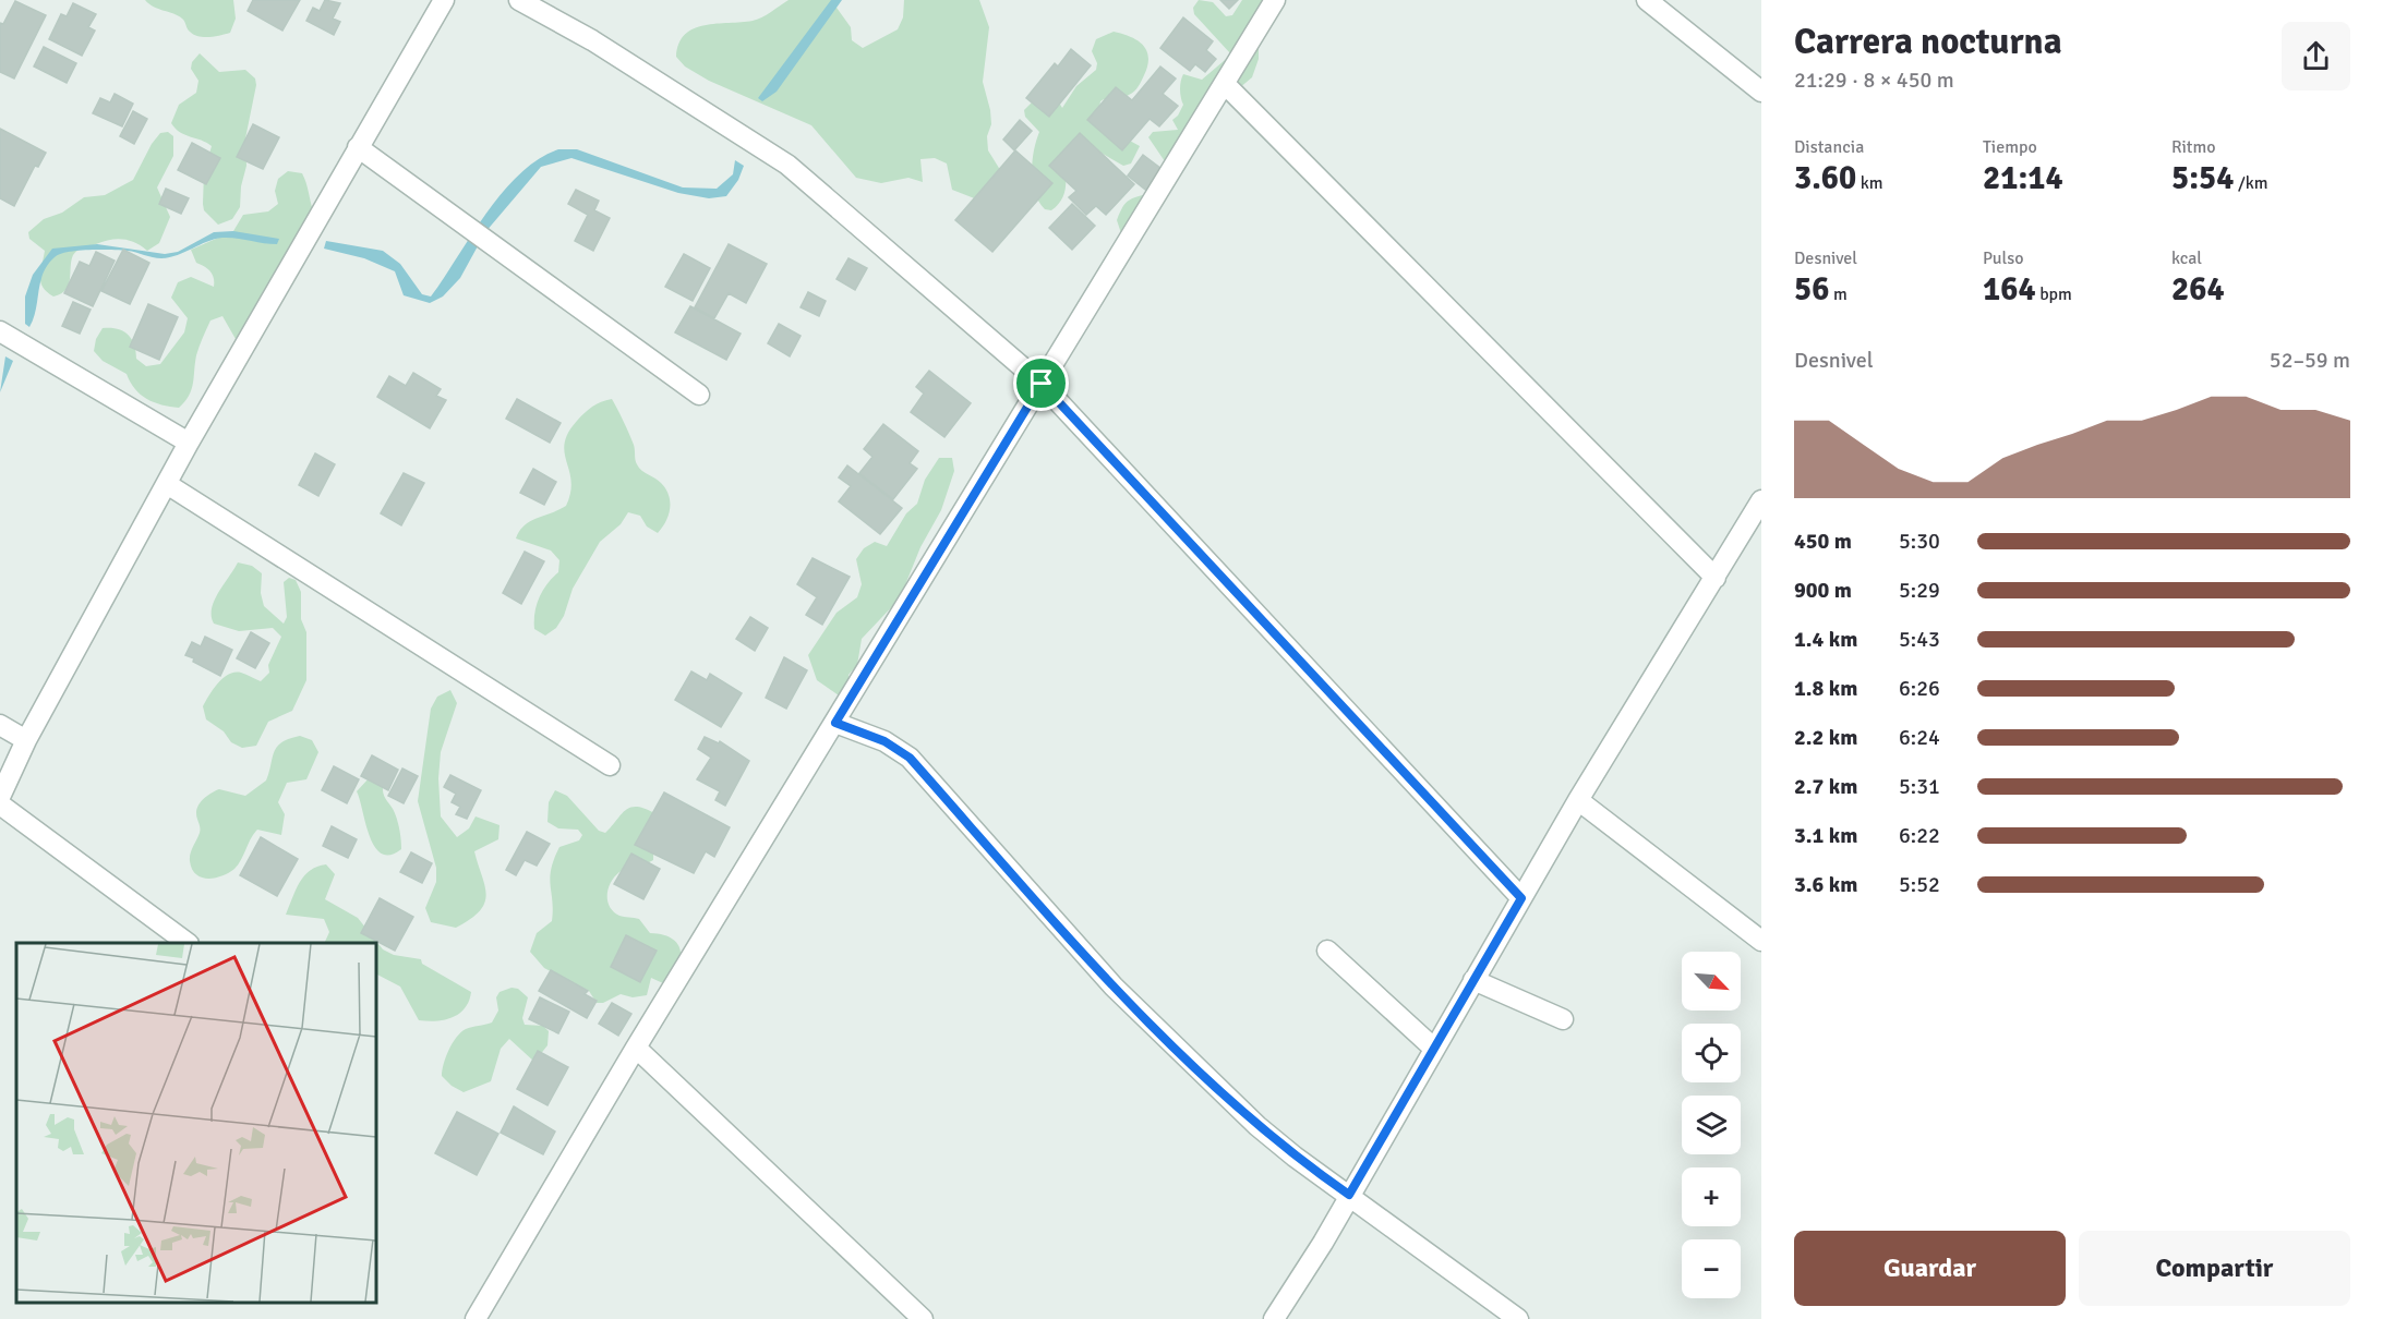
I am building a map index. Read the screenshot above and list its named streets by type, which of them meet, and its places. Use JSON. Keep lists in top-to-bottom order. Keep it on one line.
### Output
{"north":"bottom right","page":{"heading":["Carrera nocturna","21:29 · 8 × 450 m"],"stats":[["Distancia","3.60 km"],["Tiempo","21:14"],["Ritmo","5:54 /km"],["Desnivel","56 m"],["Pulso","164 bpm"],["kcal","264"]],"chart":["Desnivel","52–59 m"],"list":[{"name":"450 m","note":"5:30"},{"name":"900 m","note":"5:29"},{"name":"1.4 km","note":"5:43"},{"name":"1.8 km","note":"6:26"},{"name":"2.2 km","note":"6:24"},{"name":"2.7 km","note":"5:31"},{"name":"3.1 km","note":"6:22"},{"name":"3.6 km","note":"5:52"}],"map_buttons":["+","−"],"buttons":["Guardar","Compartir"]}}
